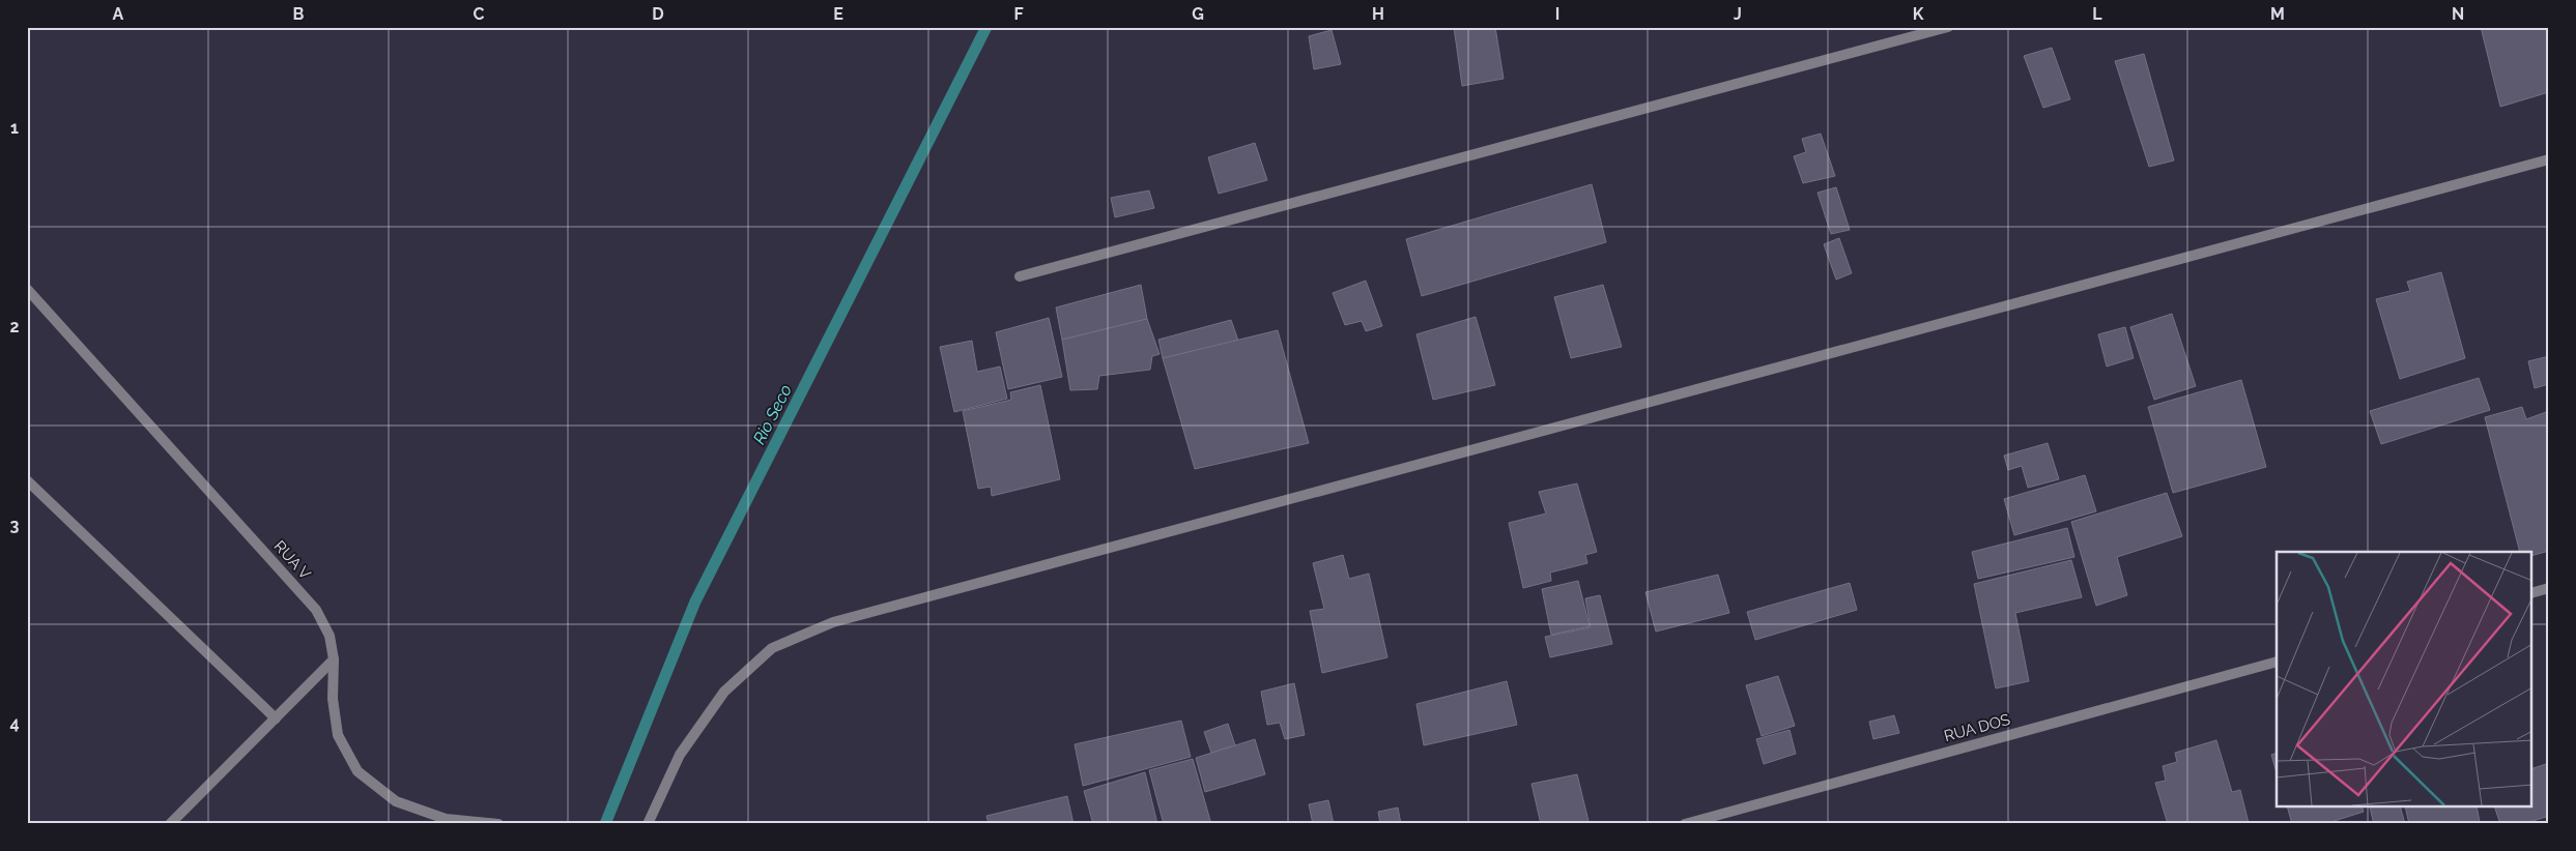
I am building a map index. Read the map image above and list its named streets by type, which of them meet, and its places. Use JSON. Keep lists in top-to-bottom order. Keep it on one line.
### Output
{"streets":{"street":["RUA V","RUA DOS"]},"water":["Rio Seco"],"grid":{"columns":["A","B","C","D","E","F","G","H","I","J","K","L","M","N"],"rows":["1","2","3","4"]}}
